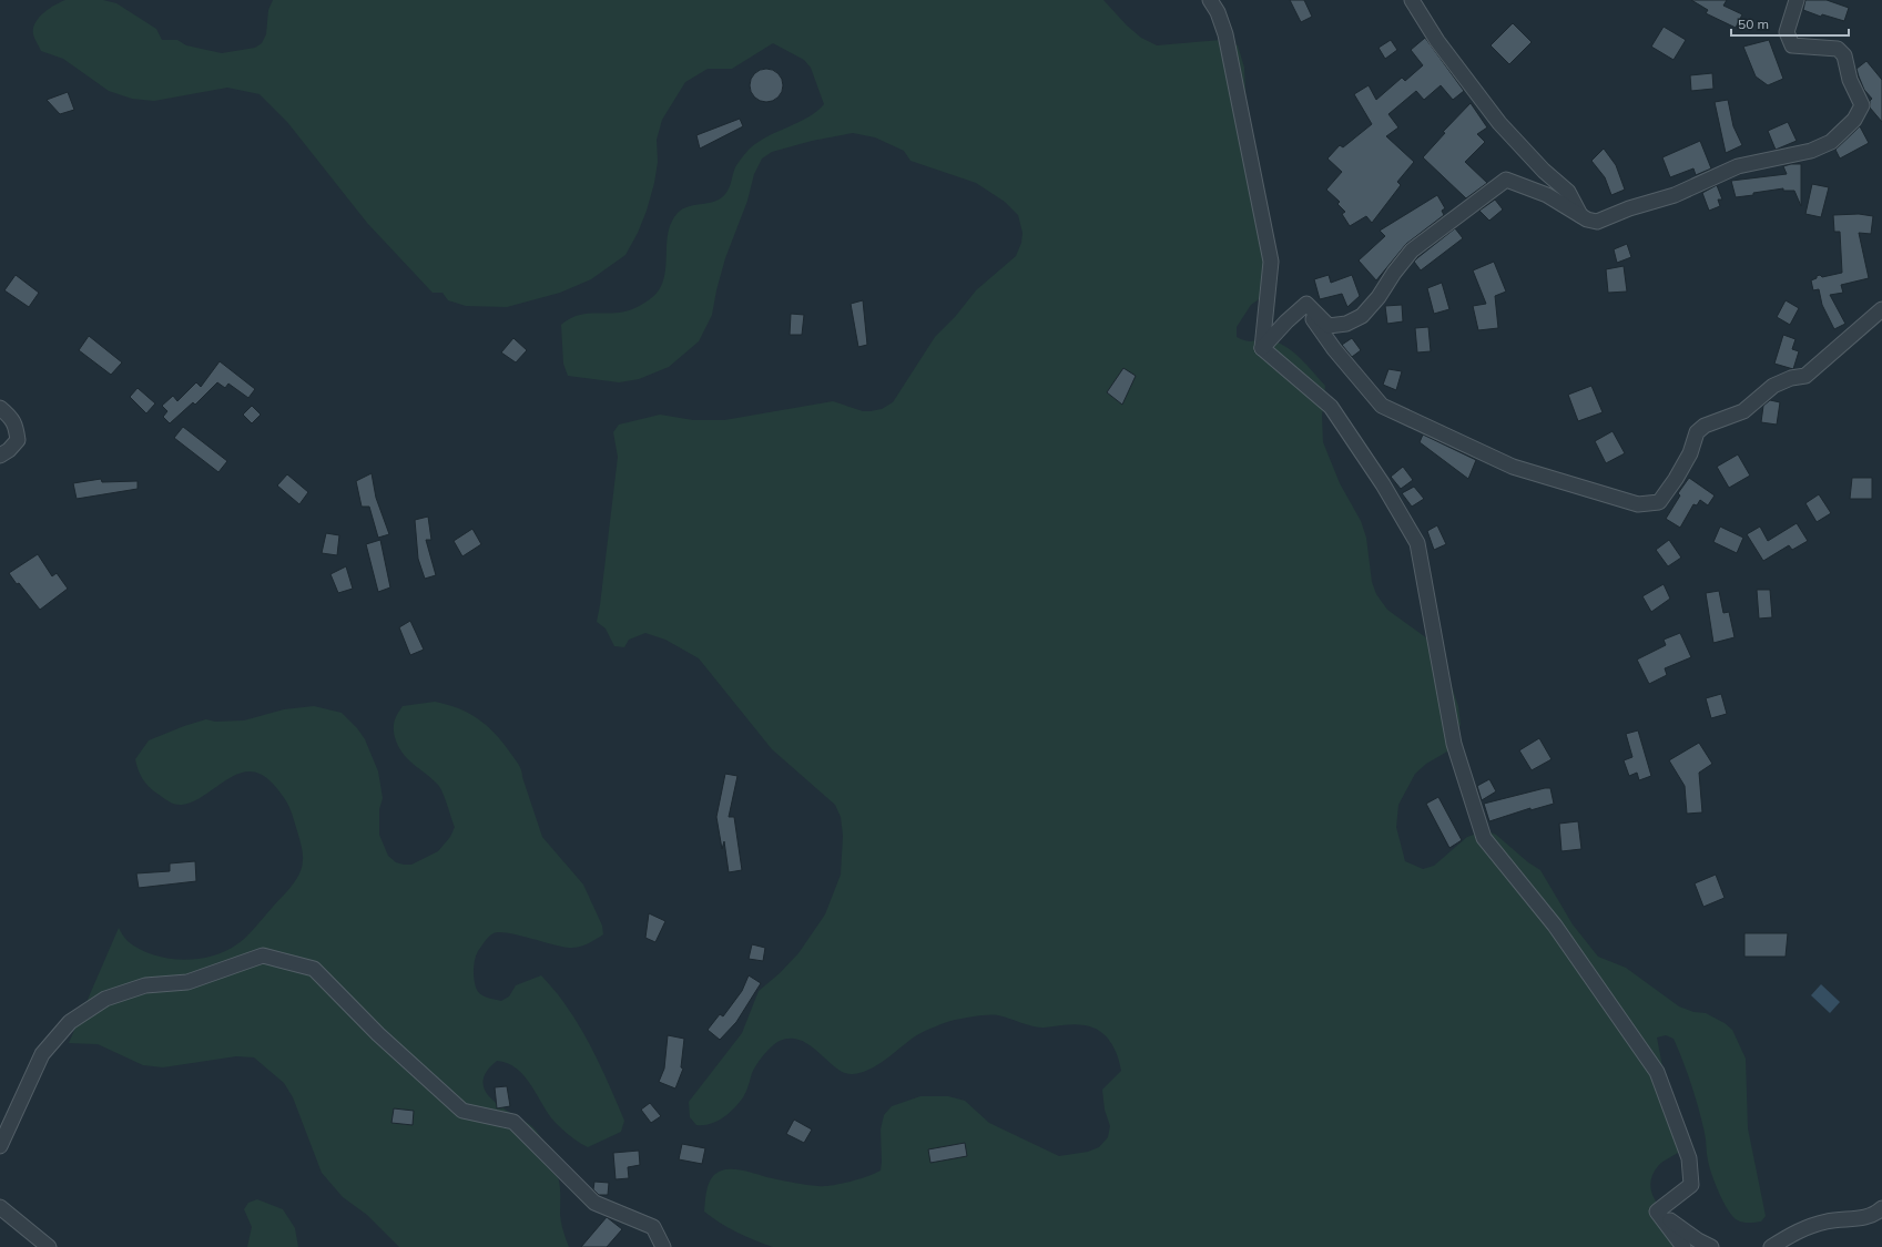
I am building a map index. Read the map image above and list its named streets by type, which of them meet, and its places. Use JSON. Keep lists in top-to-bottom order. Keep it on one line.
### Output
{"scale_bar":"50 m"}
